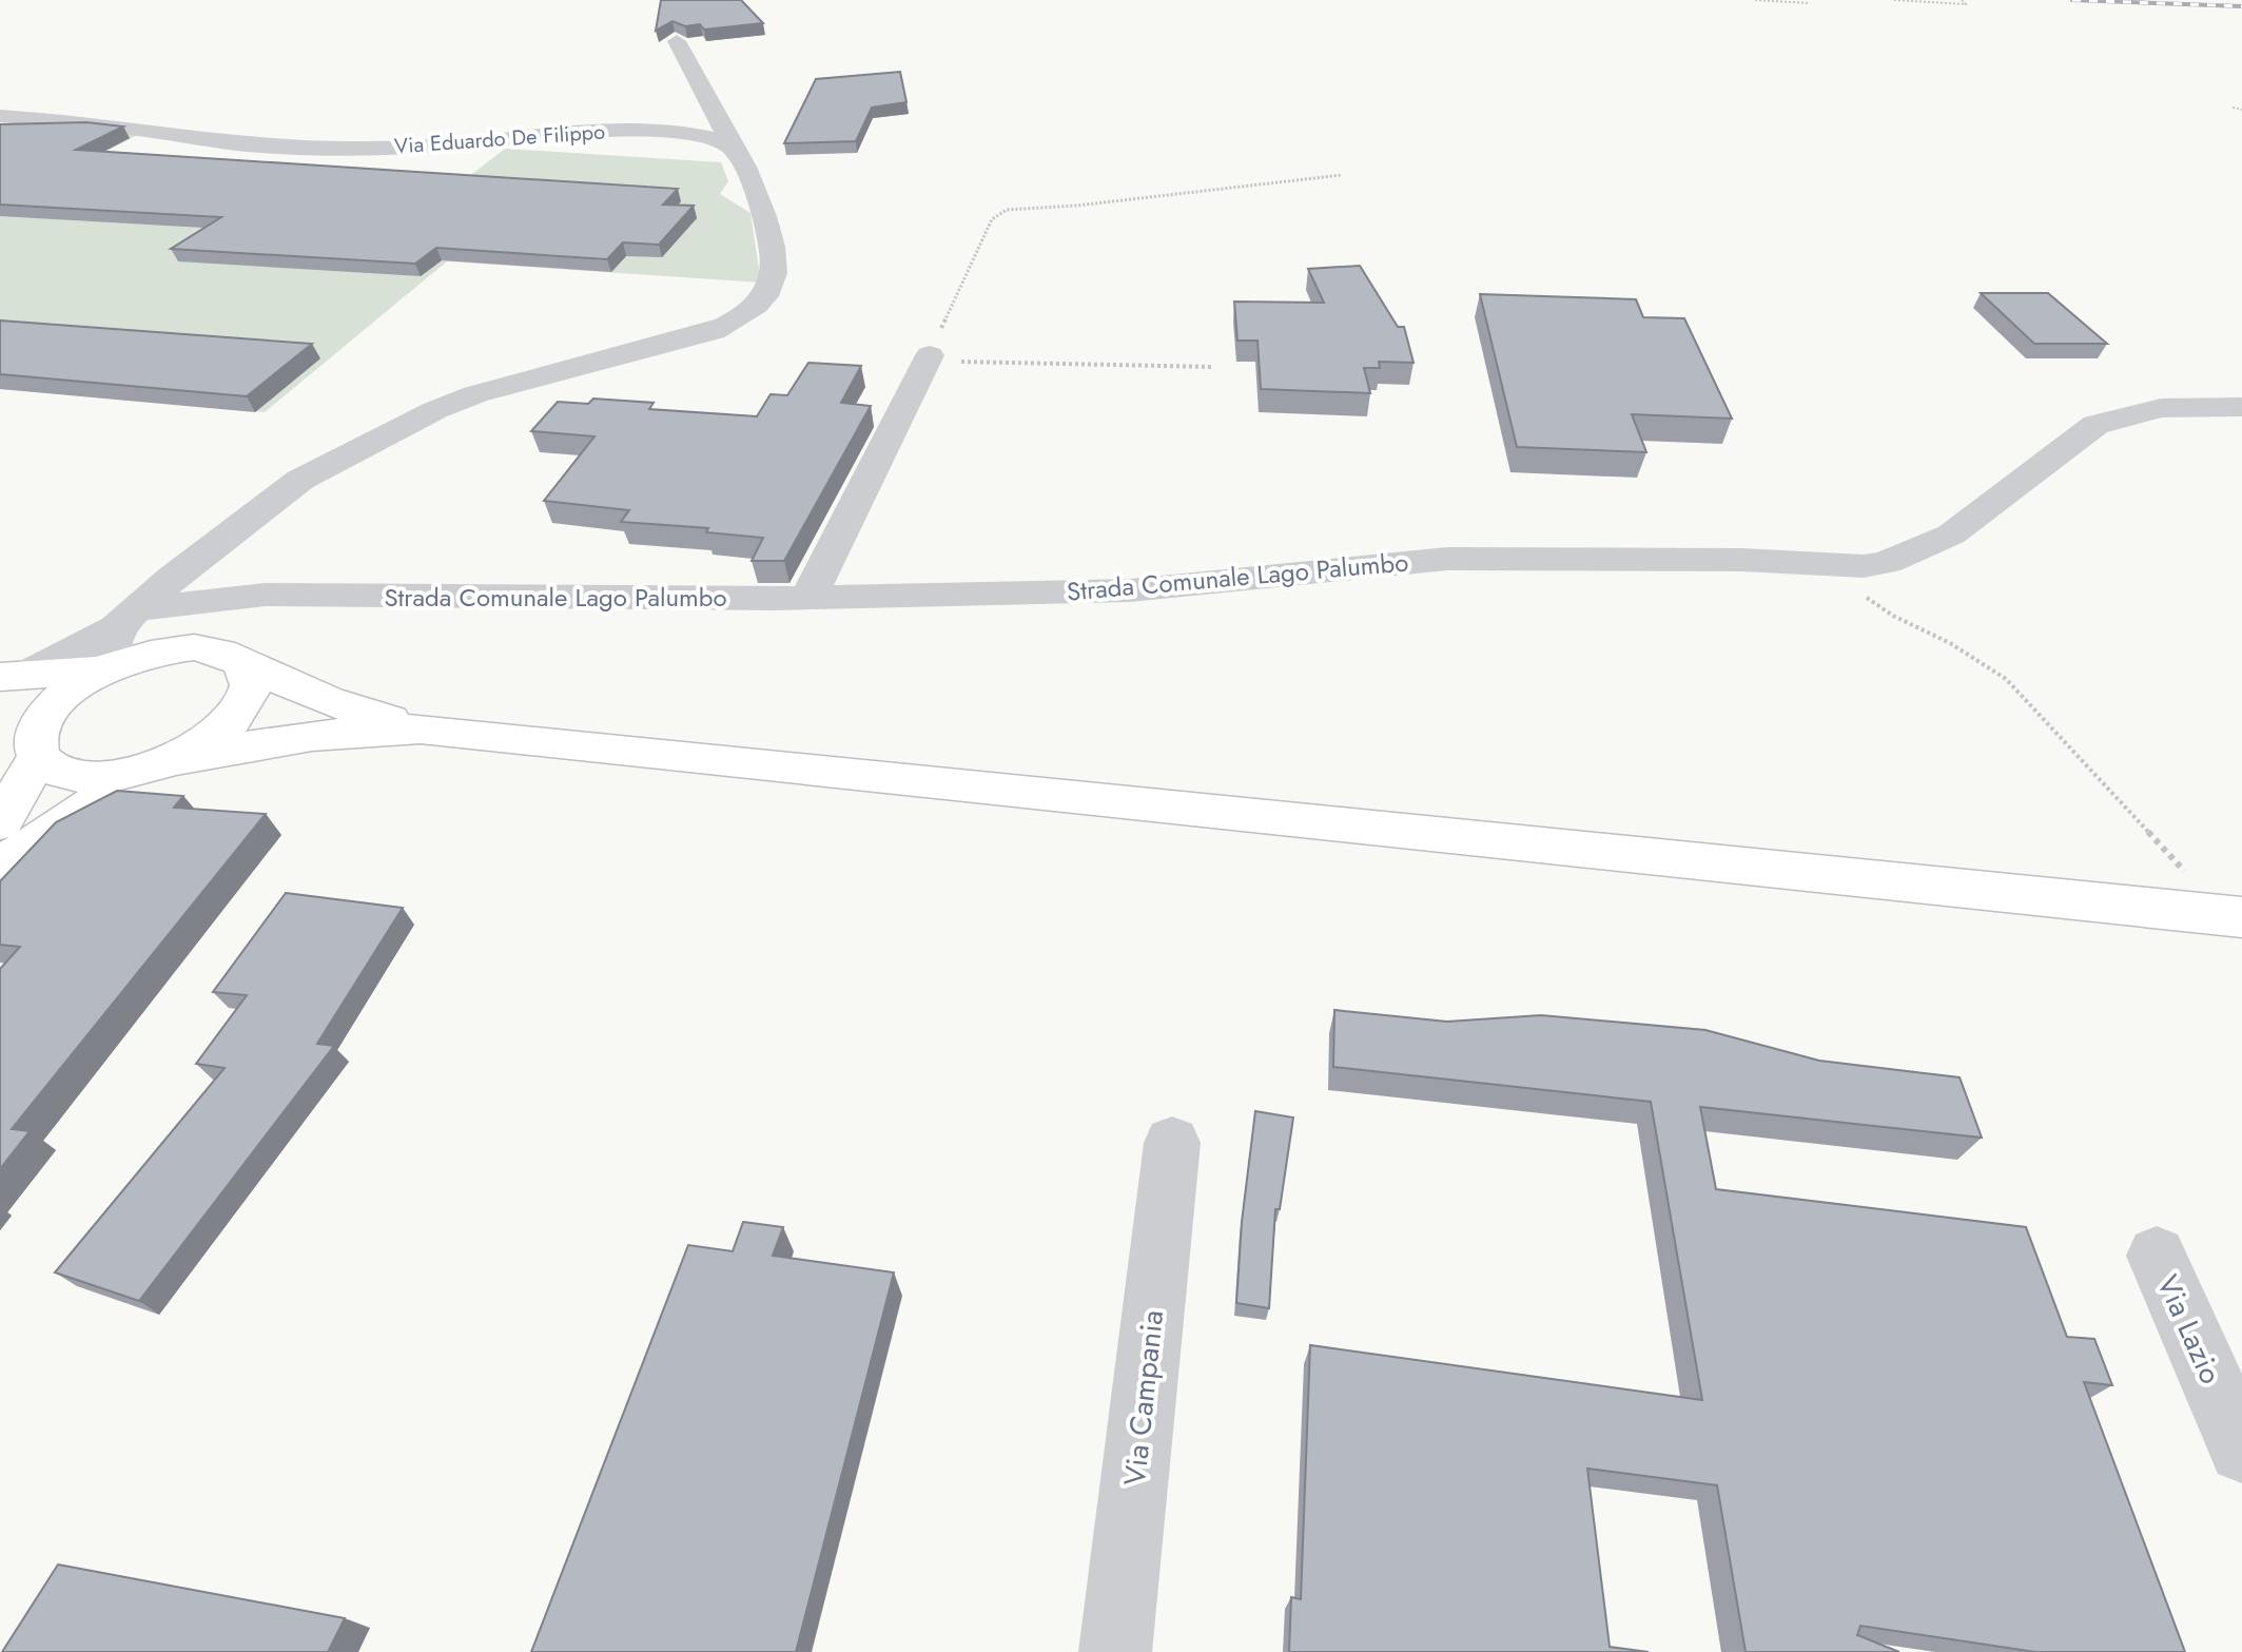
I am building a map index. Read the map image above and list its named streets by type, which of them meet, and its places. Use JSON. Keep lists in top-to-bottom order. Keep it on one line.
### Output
{"streets":{"street":["Via Eduardo De Filippo","Strada Comunale Lago Palumbo","Via Lazio","Via Campania"]}}
